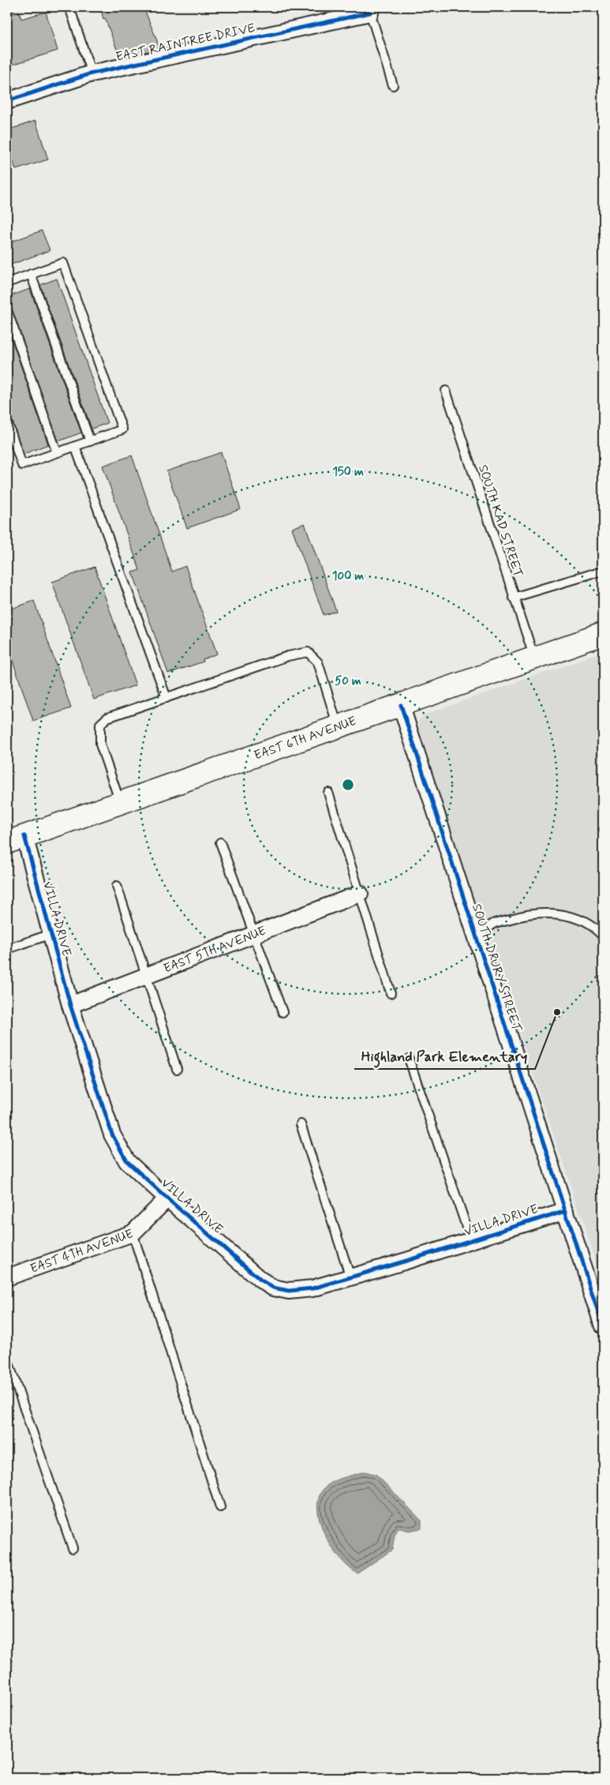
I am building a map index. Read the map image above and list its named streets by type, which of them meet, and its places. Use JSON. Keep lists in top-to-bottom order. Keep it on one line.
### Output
{"streets":{"main road":["EAST 6TH AVENUE"],"street":["EAST RAINTREE DRIVE","VILLA DRIVE","EAST 5TH AVENUE","SOUTH DRURY STREET","EAST 4TH AVENUE"],"lane":["SOUTH KAD STREET"]},"crossings":[["SOUTH KAD STREET","EAST 6TH AVENUE"],["EAST 6TH AVENUE","VILLA DRIVE"],["EAST 6TH AVENUE","SOUTH DRURY STREET"],["VILLA DRIVE","EAST 5TH AVENUE"],["VILLA DRIVE","SOUTH DRURY STREET"],["VILLA DRIVE","EAST 4TH AVENUE"]],"places":["Highland Park Elementary"],"rings":["150 m","100 m","50 m"]}
